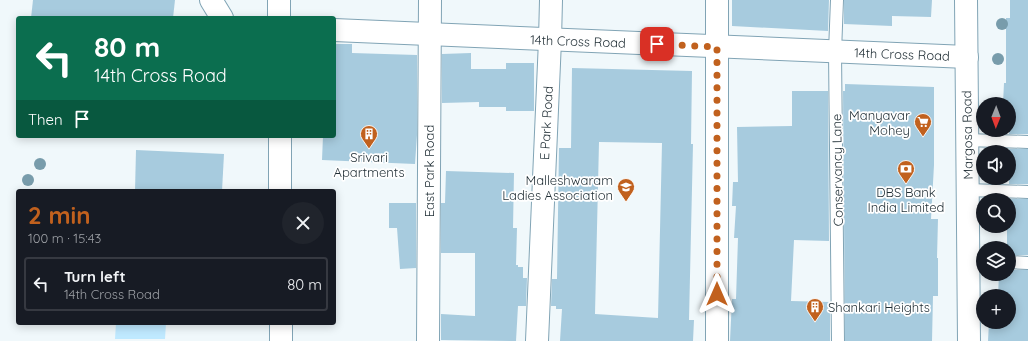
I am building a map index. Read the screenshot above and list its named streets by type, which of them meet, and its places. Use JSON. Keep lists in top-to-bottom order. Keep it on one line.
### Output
{"streets":{"street":["14th Cross Road","E Park Road","Margosa Road","East Park Road"],"lane":["Conservancy Lane"]},"crossings":[["14th Cross Road","E Park Road"],["14th Cross Road","Margosa Road"],["14th Cross Road","Conservancy Lane"],["14th Cross Road","East Park Road"]],"places":{"supermarket":["Manyavar Mohey"],"building":["Srivari Apartments","Shankari Heights"],"bank":["DBS Bank India Limited"],"school or university":["Malleshwaram Ladies Association"]},"north":"bottom","page":{"turn":["80 m","14th Cross Road"],"map_buttons":"+","then":"Then","heading":["2 min","100 m · 15:43"],"list":[{"name":"Turn left","note":"14th Cross Road","value":"80 m"}]}}
